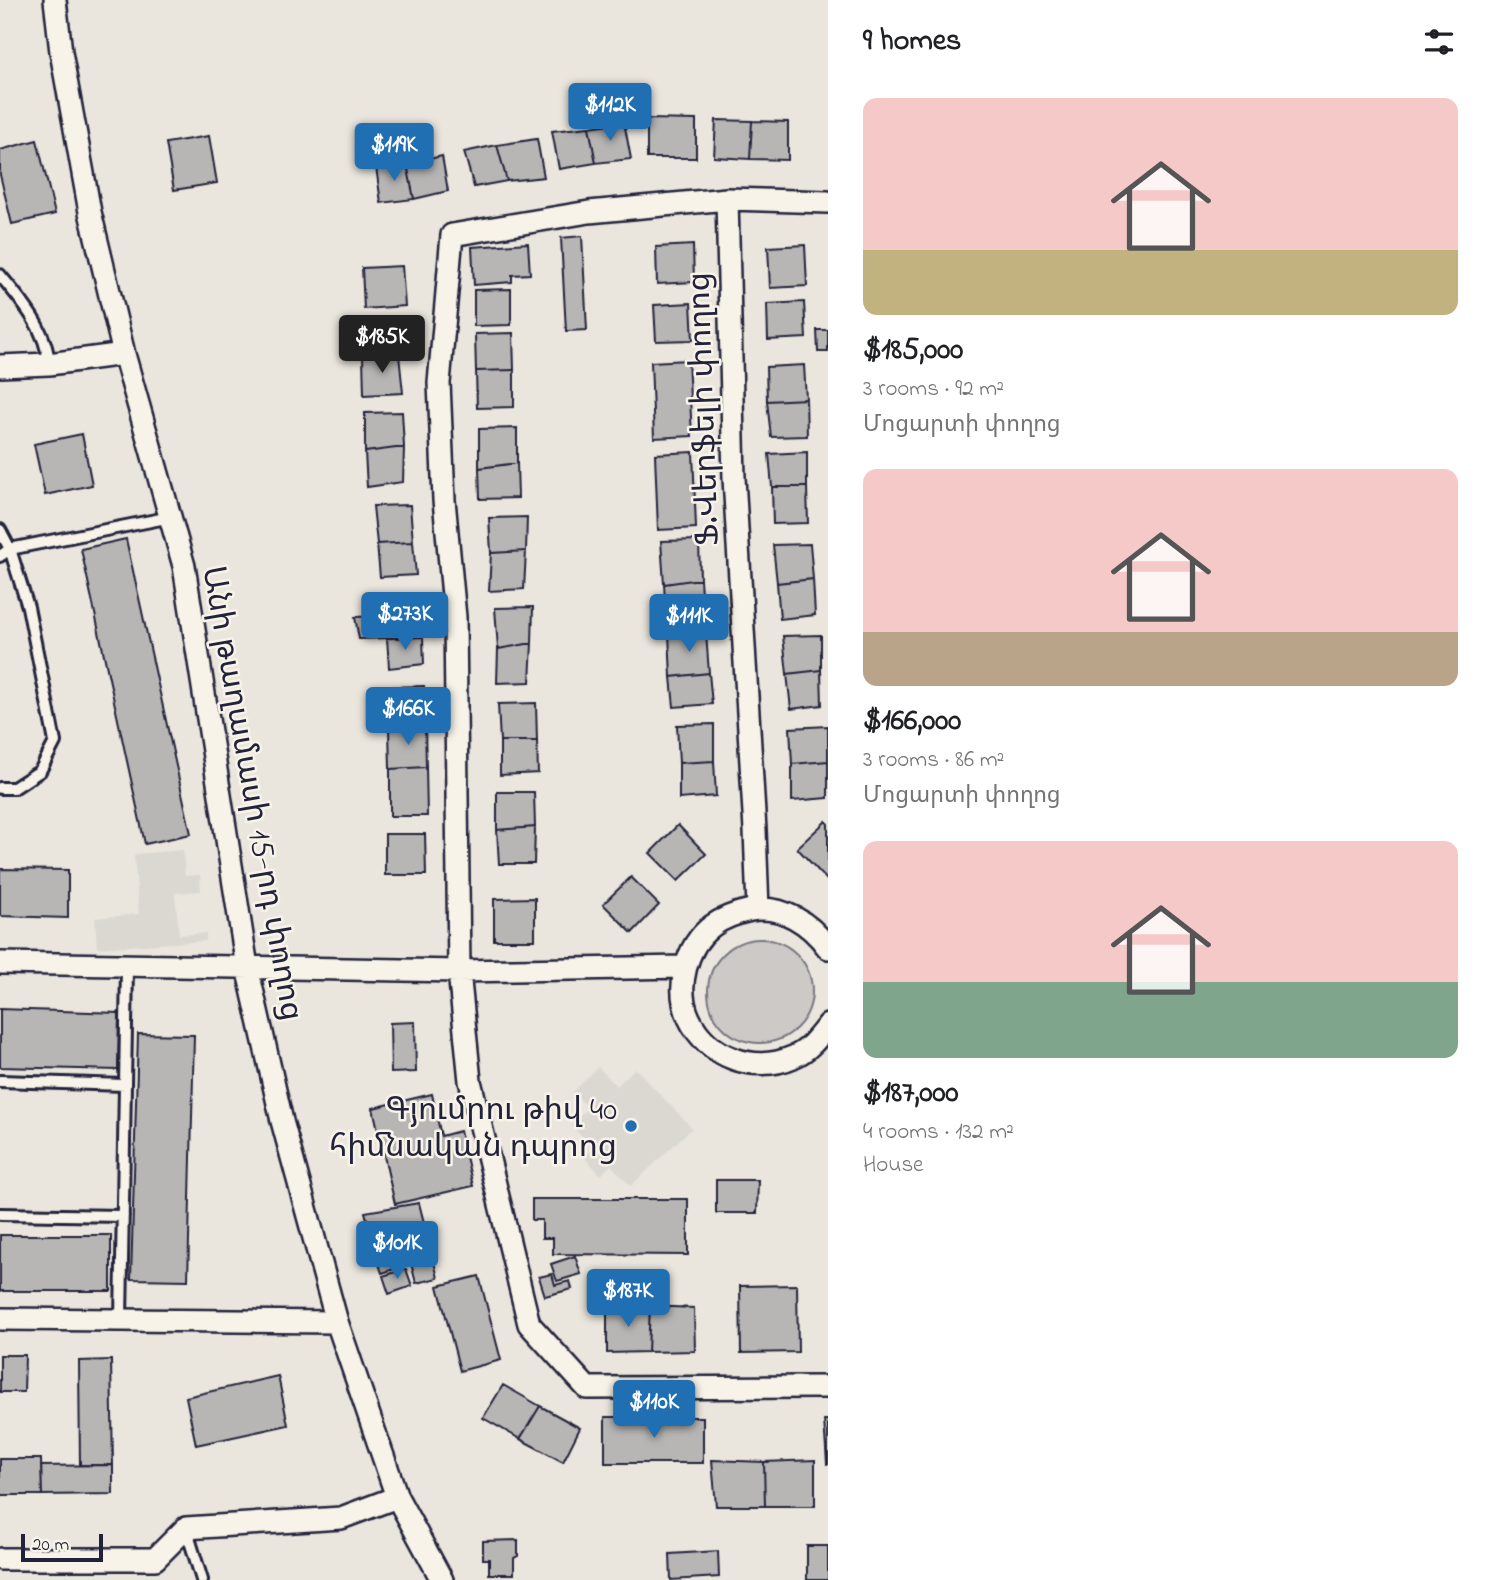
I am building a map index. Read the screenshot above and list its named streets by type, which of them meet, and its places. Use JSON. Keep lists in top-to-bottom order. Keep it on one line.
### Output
{"streets":{"street":["Ֆ.Վերֆելի փողոց","Անի թաղամասի 15-րդ փողոց"]},"places":["Գյումրու թիվ 40 հիմնական դպրոց"],"scale_bar":"20 m","page":{"heading":"9 homes","price":["$112K","$119K","$185K","$273K","$111K","$166K","$101K","$187K","$110K"],"list":[{"name":"$185,000","note":"3 rooms · 92 m² · Մոցարտի փողոց"},{"name":"$166,000","note":"3 rooms · 86 m² · Մոցարտի փողոց"},{"name":"$187,000","note":"4 rooms · 132 m² · House"}],"scale":"20 m"}}
